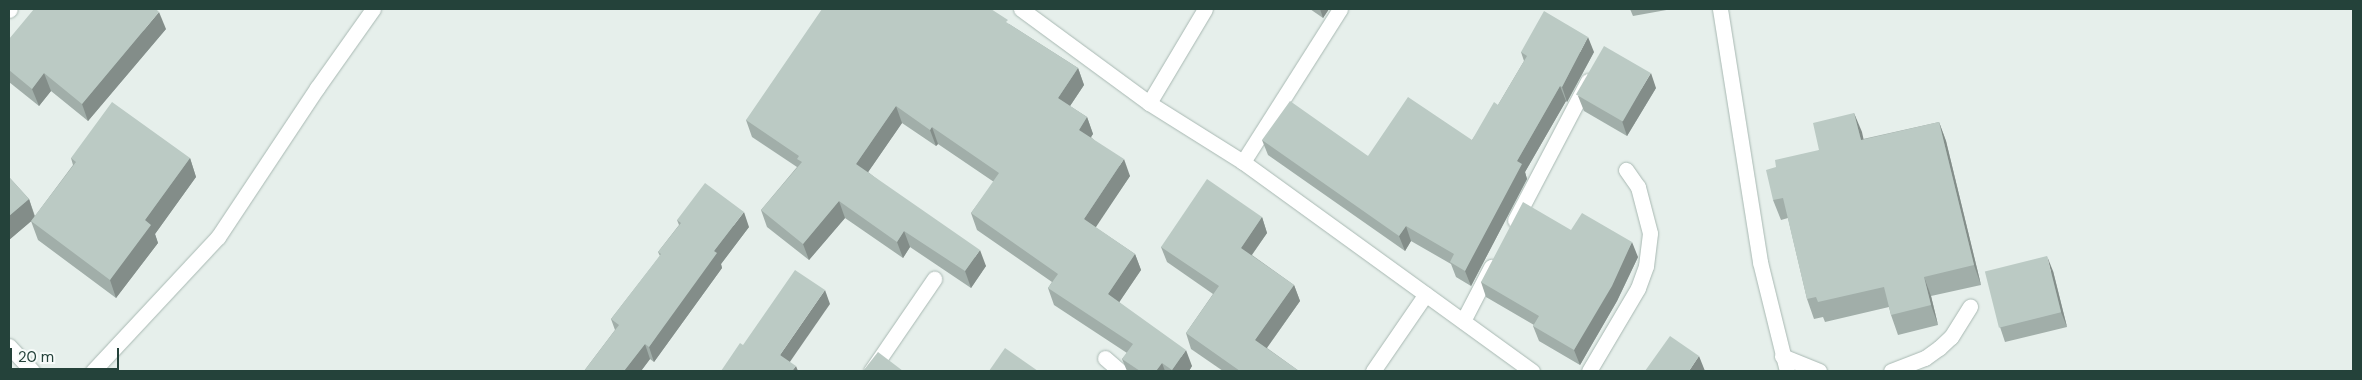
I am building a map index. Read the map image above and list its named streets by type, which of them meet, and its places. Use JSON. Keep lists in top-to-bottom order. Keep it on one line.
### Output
{"scale_bar":"20 m"}
